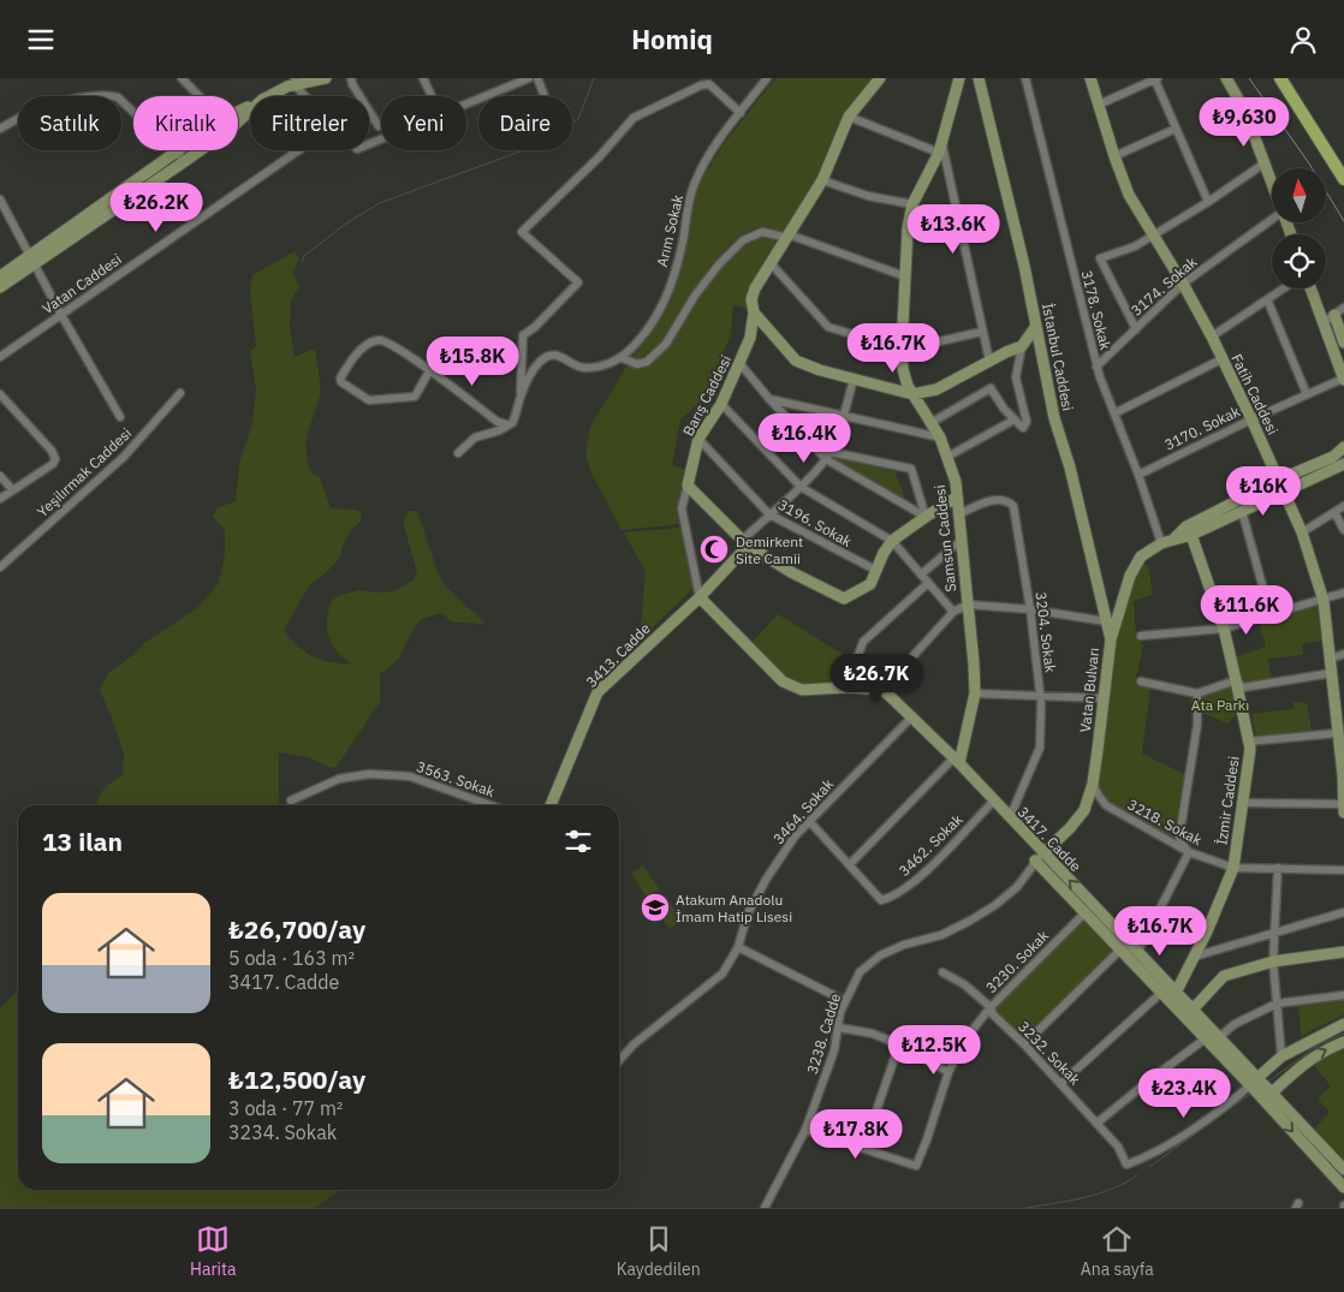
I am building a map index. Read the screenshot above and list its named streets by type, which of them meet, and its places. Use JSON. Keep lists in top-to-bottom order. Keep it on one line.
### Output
{"streets":{"street":["Arım Sokak","Vatan Caddesi","3174. Sokak","3178. Sokak","İstanbul Caddesi","Fatih Caddesi","Barış Caddesi","3170. Sokak","Yeşilırmak Caddesi","3196. Sokak","Samsun Caddesi","3204. Sokak","3413. Cadde","Vatan Bulvarı","3563. Sokak","İzmir Caddesi","3464. Sokak","3218. Sokak","3417. Cadde","3462. Sokak","3230. Sokak","3238. Cadde","3232. Sokak"]},"crossings":[["3174. Sokak","3178. Sokak"],["3174. Sokak","Fatih Caddesi"],["3178. Sokak","3170. Sokak"],["3178. Sokak","Vatan Bulvarı"],["İstanbul Caddesi","Vatan Bulvarı"],["Fatih Caddesi","3170. Sokak"],["Fatih Caddesi","Vatan Bulvarı"],["Barış Caddesi","3196. Sokak"],["Samsun Caddesi","3204. Sokak"],["Samsun Caddesi","3417. Cadde"],["3204. Sokak","3417. Cadde"],["Vatan Bulvarı","İzmir Caddesi"],["Vatan Bulvarı","3218. Sokak"],["Vatan Bulvarı","3417. Cadde"],["Vatan Bulvarı","3238. Cadde"],["İzmir Caddesi","3218. Sokak"],["İzmir Caddesi","3417. Cadde"],["3464. Sokak","3417. Cadde"],["3464. Sokak","3462. Sokak"],["3417. Cadde","3462. Sokak"],["3417. Cadde","3230. Sokak"],["3417. Cadde","3238. Cadde"],["3417. Cadde","3232. Sokak"],["3230. Sokak","3232. Sokak"]],"parks":["Ata Parkı"],"places":{"mosque":["Demirkent Site Camii"],"school or university":["Atakum Anadolu İmam Hatip Lisesi"]},"north":"top","page":{"header":"Homiq","chip":["Satılık","Kiralık","Filtreler","Yeni","Daire"],"price":["₺9,630","₺26.2K","₺13.6K","₺16.7K","₺15.8K","₺16.4K","₺16K","₺11.6K","₺26.7K","₺16.7K","₺12.5K","₺23.4K","₺17.8K"],"heading":"13 ilan","list":[{"name":"₺26,700/ay","note":"5 oda · 163 m² · 3417. Cadde"},{"name":"₺12,500/ay","note":"3 oda · 77 m² · 3234. Sokak"}],"tabs":["Harita","Kaydedilen","Ana sayfa"]}}
